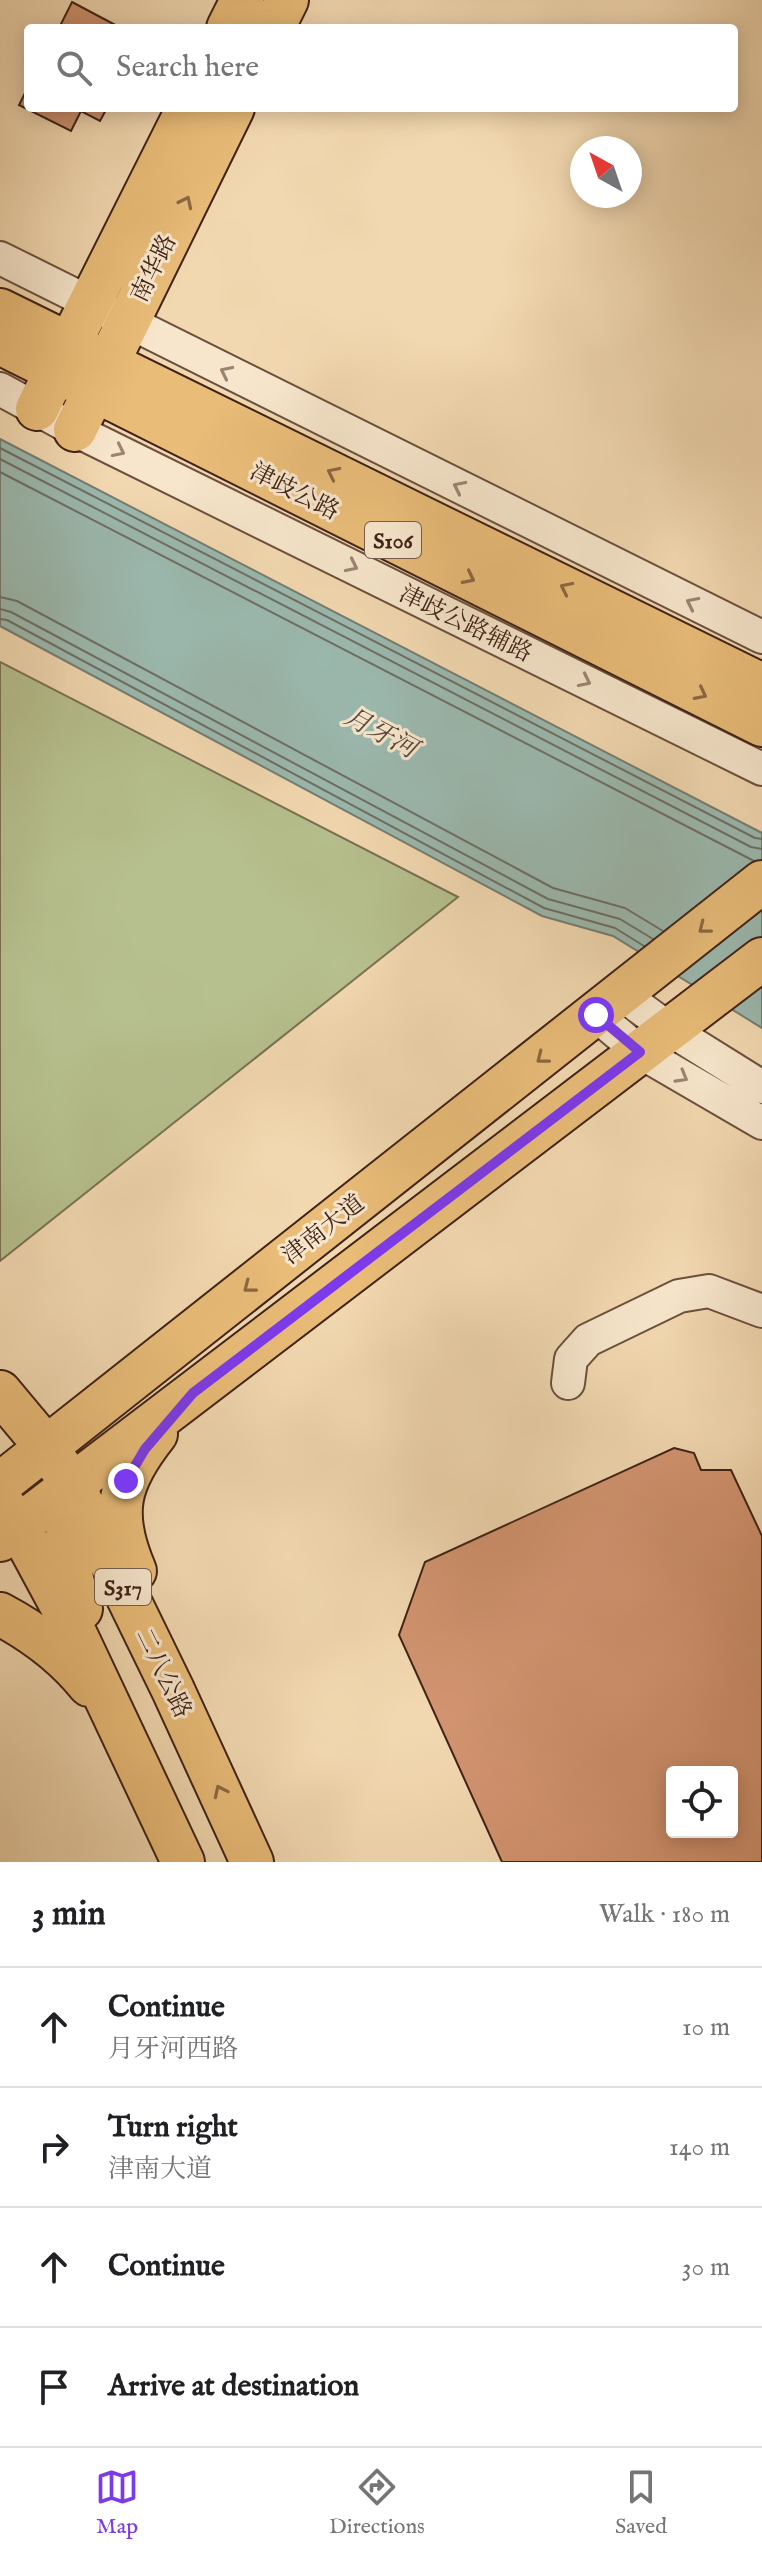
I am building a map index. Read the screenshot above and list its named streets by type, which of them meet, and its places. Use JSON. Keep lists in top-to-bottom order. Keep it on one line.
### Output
{"streets":{"main road":["南华路","津歧公路","S106","津南大道","S317","二八公路"],"street":["津歧公路辅路"]},"crossings":[["津南大道","S317"],["津南大道","二八公路"],["S317","二八公路"]],"water":["月牙河"],"north":"top left","page":{"search":"Search here","heading":["3 min","Walk · 180 m"],"list":[["Continue","月牙河西路","10 m"],["Turn right","津南大道","140 m"],["Continue","30 m"],"Arrive at destination"],"nav":["Map","Directions","Saved"]}}
